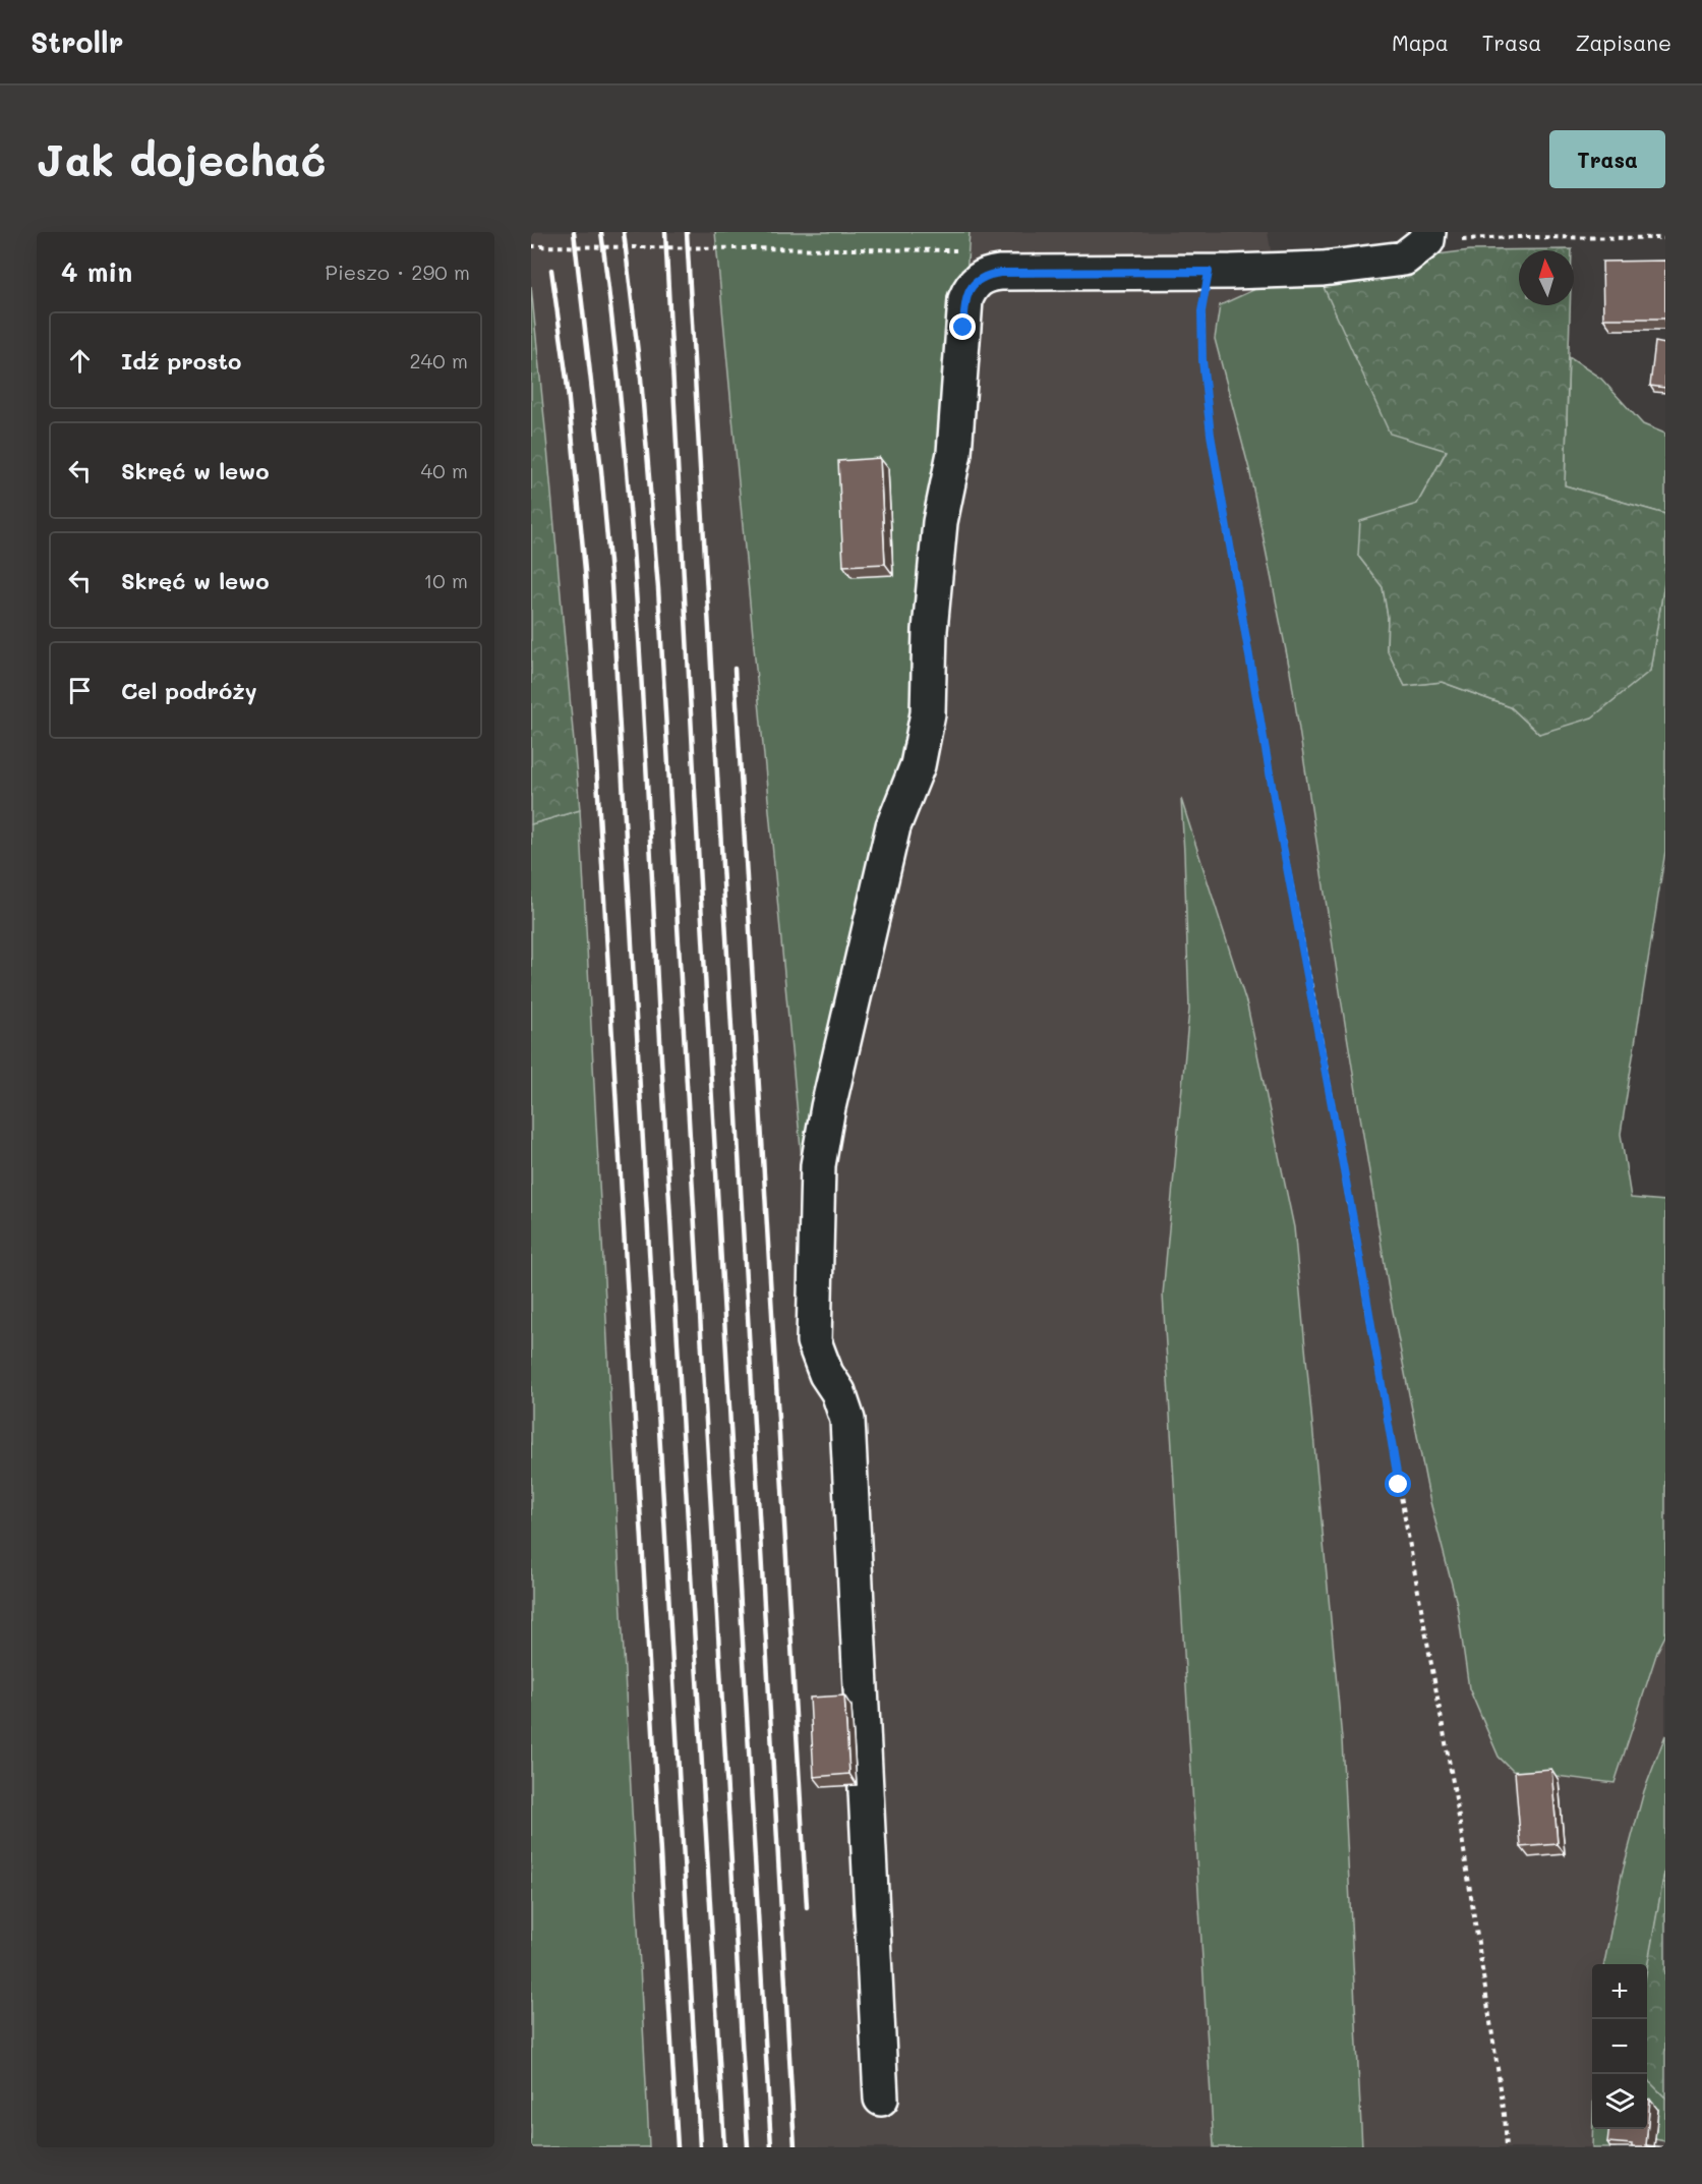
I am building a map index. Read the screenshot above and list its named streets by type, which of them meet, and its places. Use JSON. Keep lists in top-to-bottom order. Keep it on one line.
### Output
{"north":"top","page":{"header":"Strollr","nav":["Mapa","Trasa","Zapisane"],"buttons":"Trasa","title":"Jak dojechać","heading":["4 min","Pieszo · 290 m"],"list":[["Idź prosto","240 m"],["Skręć w lewo","40 m"],["Skręć w lewo","10 m"],"Cel podróży"],"map_buttons":["+","−"]}}
